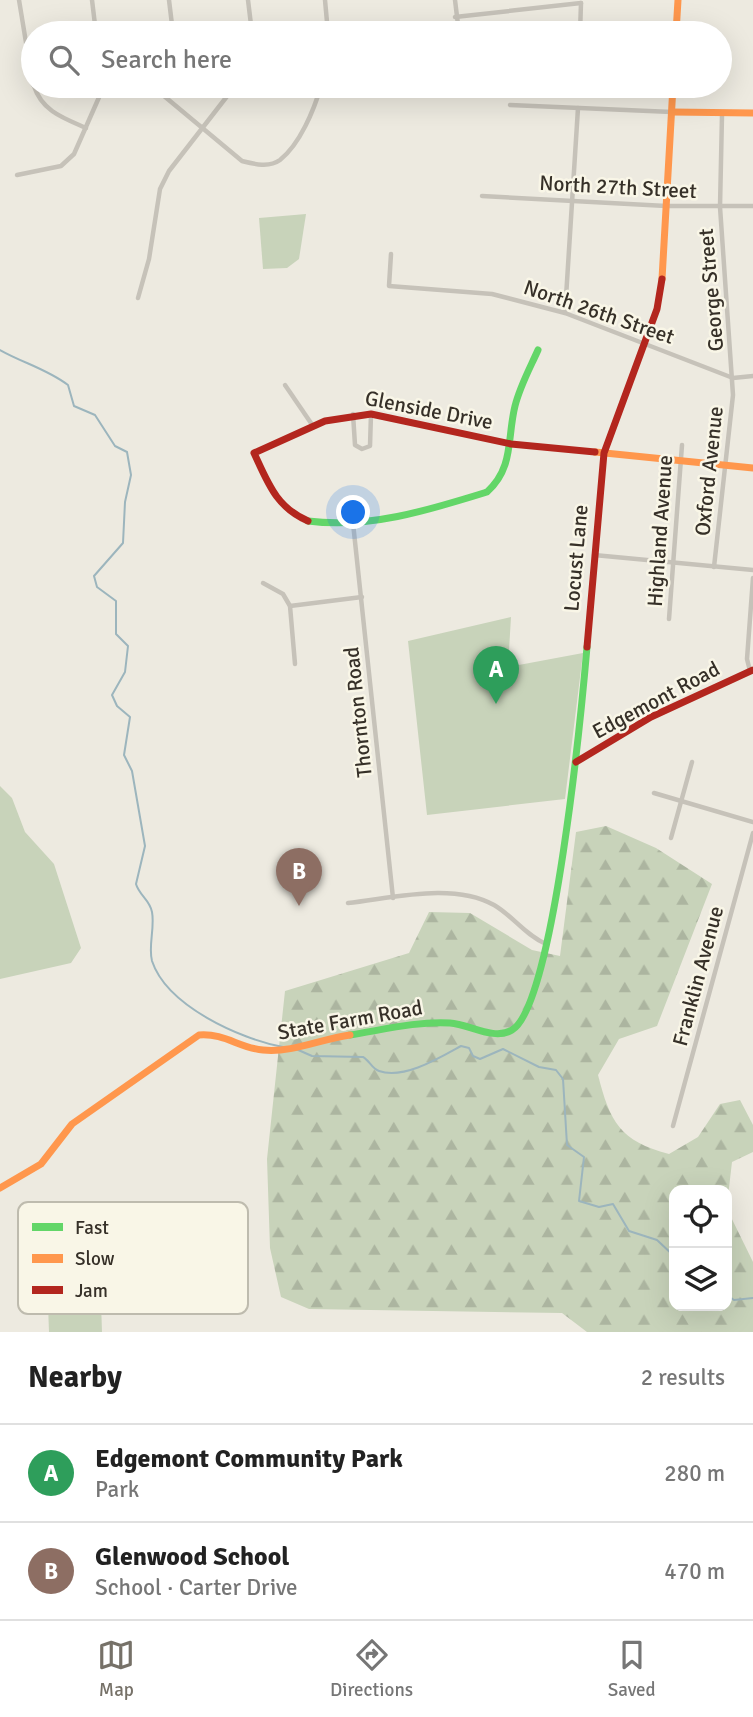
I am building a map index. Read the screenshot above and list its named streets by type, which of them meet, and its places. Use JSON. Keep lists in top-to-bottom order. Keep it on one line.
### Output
{"streets":{"street":["North 27th Street","George Street","North 26th Street","Glenside Drive","Oxford Avenue","Highland Avenue","Locust Lane","Edgemont Road","Thornton Road","Franklin Avenue","State Farm Road"]},"crossings":[["North 27th Street","George Street"],["North 27th Street","Locust Lane"],["George Street","North 26th Street"],["George Street","Oxford Avenue"],["North 26th Street","Oxford Avenue"],["North 26th Street","Locust Lane"],["Glenside Drive","Oxford Avenue"],["Glenside Drive","Highland Avenue"],["Glenside Drive","Locust Lane"],["Glenside Drive","Thornton Road"],["Locust Lane","Edgemont Road"],["Locust Lane","State Farm Road"]],"legend":["Fast","Slow","Jam"],"page":{"search":"Search here","pins":["A","B"],"heading":["Nearby","2 results"],"list":[{"mark":"A","name":"Edgemont Community Park","note":"Park","value":"280 m"},{"mark":"B","name":"Glenwood School","note":"School · Carter Drive","value":"470 m"}],"nav":["Map","Directions","Saved"]}}
